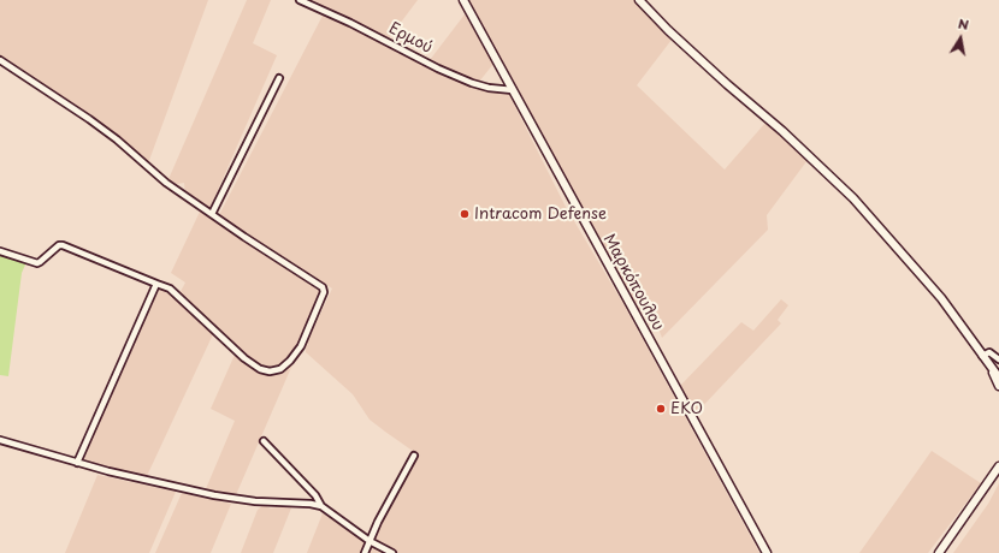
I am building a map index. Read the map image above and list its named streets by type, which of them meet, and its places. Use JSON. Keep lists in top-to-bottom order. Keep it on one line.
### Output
{"streets":{"street":["Ερμού","Μαρκόπουλου"]},"crossings":[["Ερμού","Μαρκόπουλου"]],"places":["Intracom Defense","EKO"],"north":"top"}
